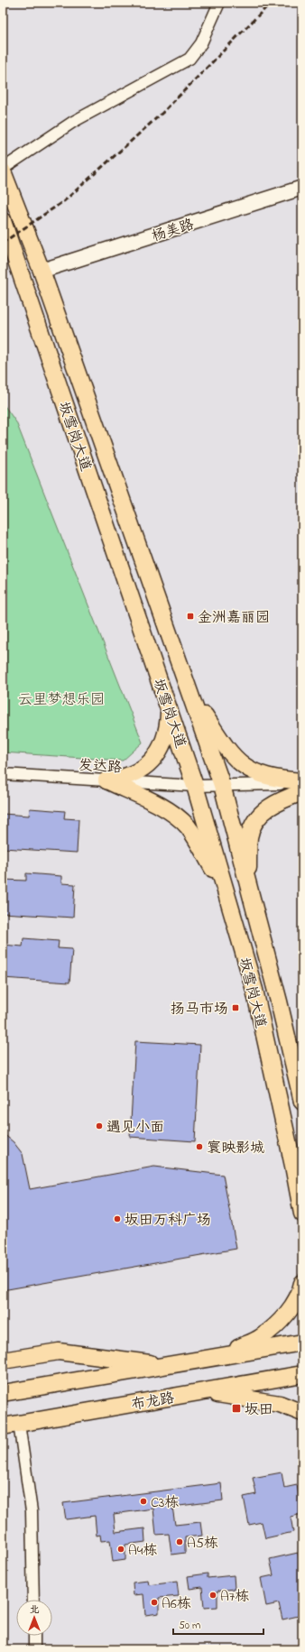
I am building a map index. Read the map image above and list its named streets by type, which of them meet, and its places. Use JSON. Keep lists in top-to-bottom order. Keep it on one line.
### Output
{"streets":{"main road":["坂雪岗大道","布龙路"],"street":["杨美路","发达路"]},"crossings":[["杨美路","坂雪岗大道"],["坂雪岗大道","发达路"]],"parks":["云里梦想乐园"],"places":{"transit":["金洲嘉丽园","扬马市场","坂田"],"other":["遇见小面","寰映影城","坂田万科广场","C3栋","A5栋","A4栋","A7栋","A6栋"]},"scale_bar":"50 m","north":"top"}
